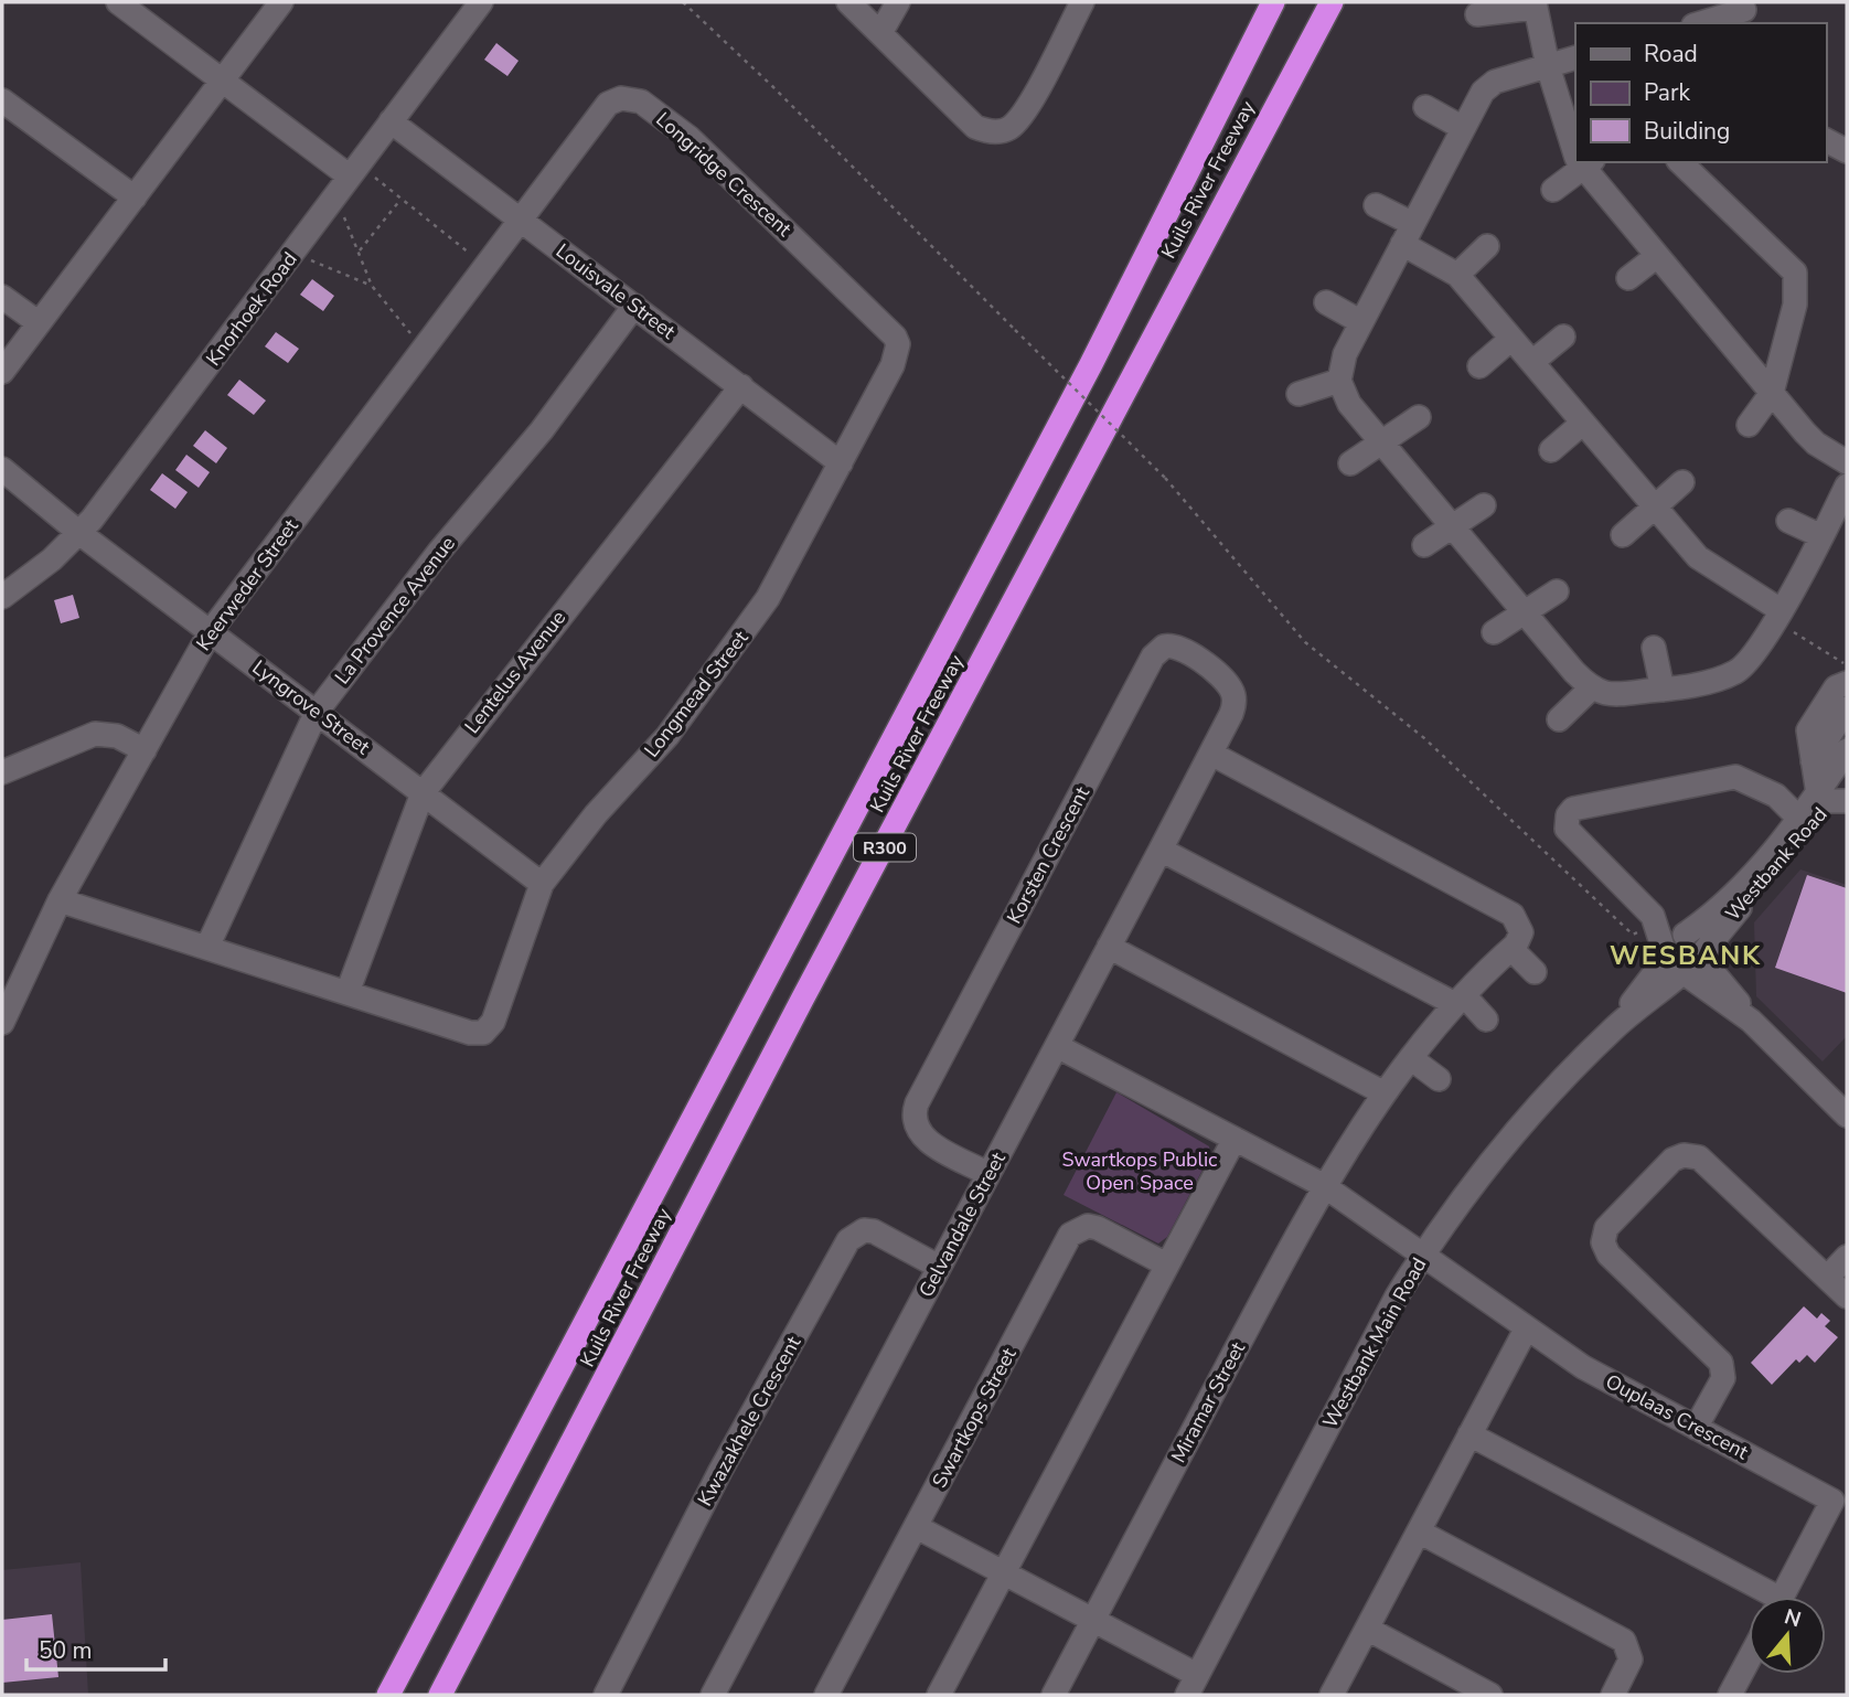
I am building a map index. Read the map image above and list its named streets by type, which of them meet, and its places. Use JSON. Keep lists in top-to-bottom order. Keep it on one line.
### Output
{"streets":{"highway":["Kuils River Freeway","R300"],"street":["Longridge Crescent","Louisvale Street","Knorhoek Road","Keerweder Street","La Provence Avenue","Lentelus Avenue","Longmead Street","Lyngrove Street","Korsten Crescent","Westbank Road","Gelvandale Street","Westbank Main Road","Miramar Street","Ouplaas Crescent","Swartkops Street","Kwazakhele Crescent"]},"crossings":[["Longridge Crescent","Louisvale Street"],["Longridge Crescent","Keerweder Street"],["Longridge Crescent","Longmead Street"],["Louisvale Street","Knorhoek Road"],["Louisvale Street","Keerweder Street"],["Louisvale Street","La Provence Avenue"],["Louisvale Street","Lentelus Avenue"],["Louisvale Street","Longmead Street"],["Knorhoek Road","Lyngrove Street"],["Keerweder Street","Lyngrove Street"],["La Provence Avenue","Lyngrove Street"],["Lentelus Avenue","Longmead Street"],["Lentelus Avenue","Lyngrove Street"],["Longmead Street","Lyngrove Street"],["Korsten Crescent","Gelvandale Street"],["Westbank Road","Westbank Main Road"],["Gelvandale Street","Ouplaas Crescent"],["Gelvandale Street","Kwazakhele Crescent"],["Westbank Main Road","Ouplaas Crescent"],["Miramar Street","Ouplaas Crescent"]],"districts":["WESBANK"],"parks":["Swartkops Public Open Space"],"legend":["Road","Park","Building"],"scale_bar":"50 m","north":"top"}
